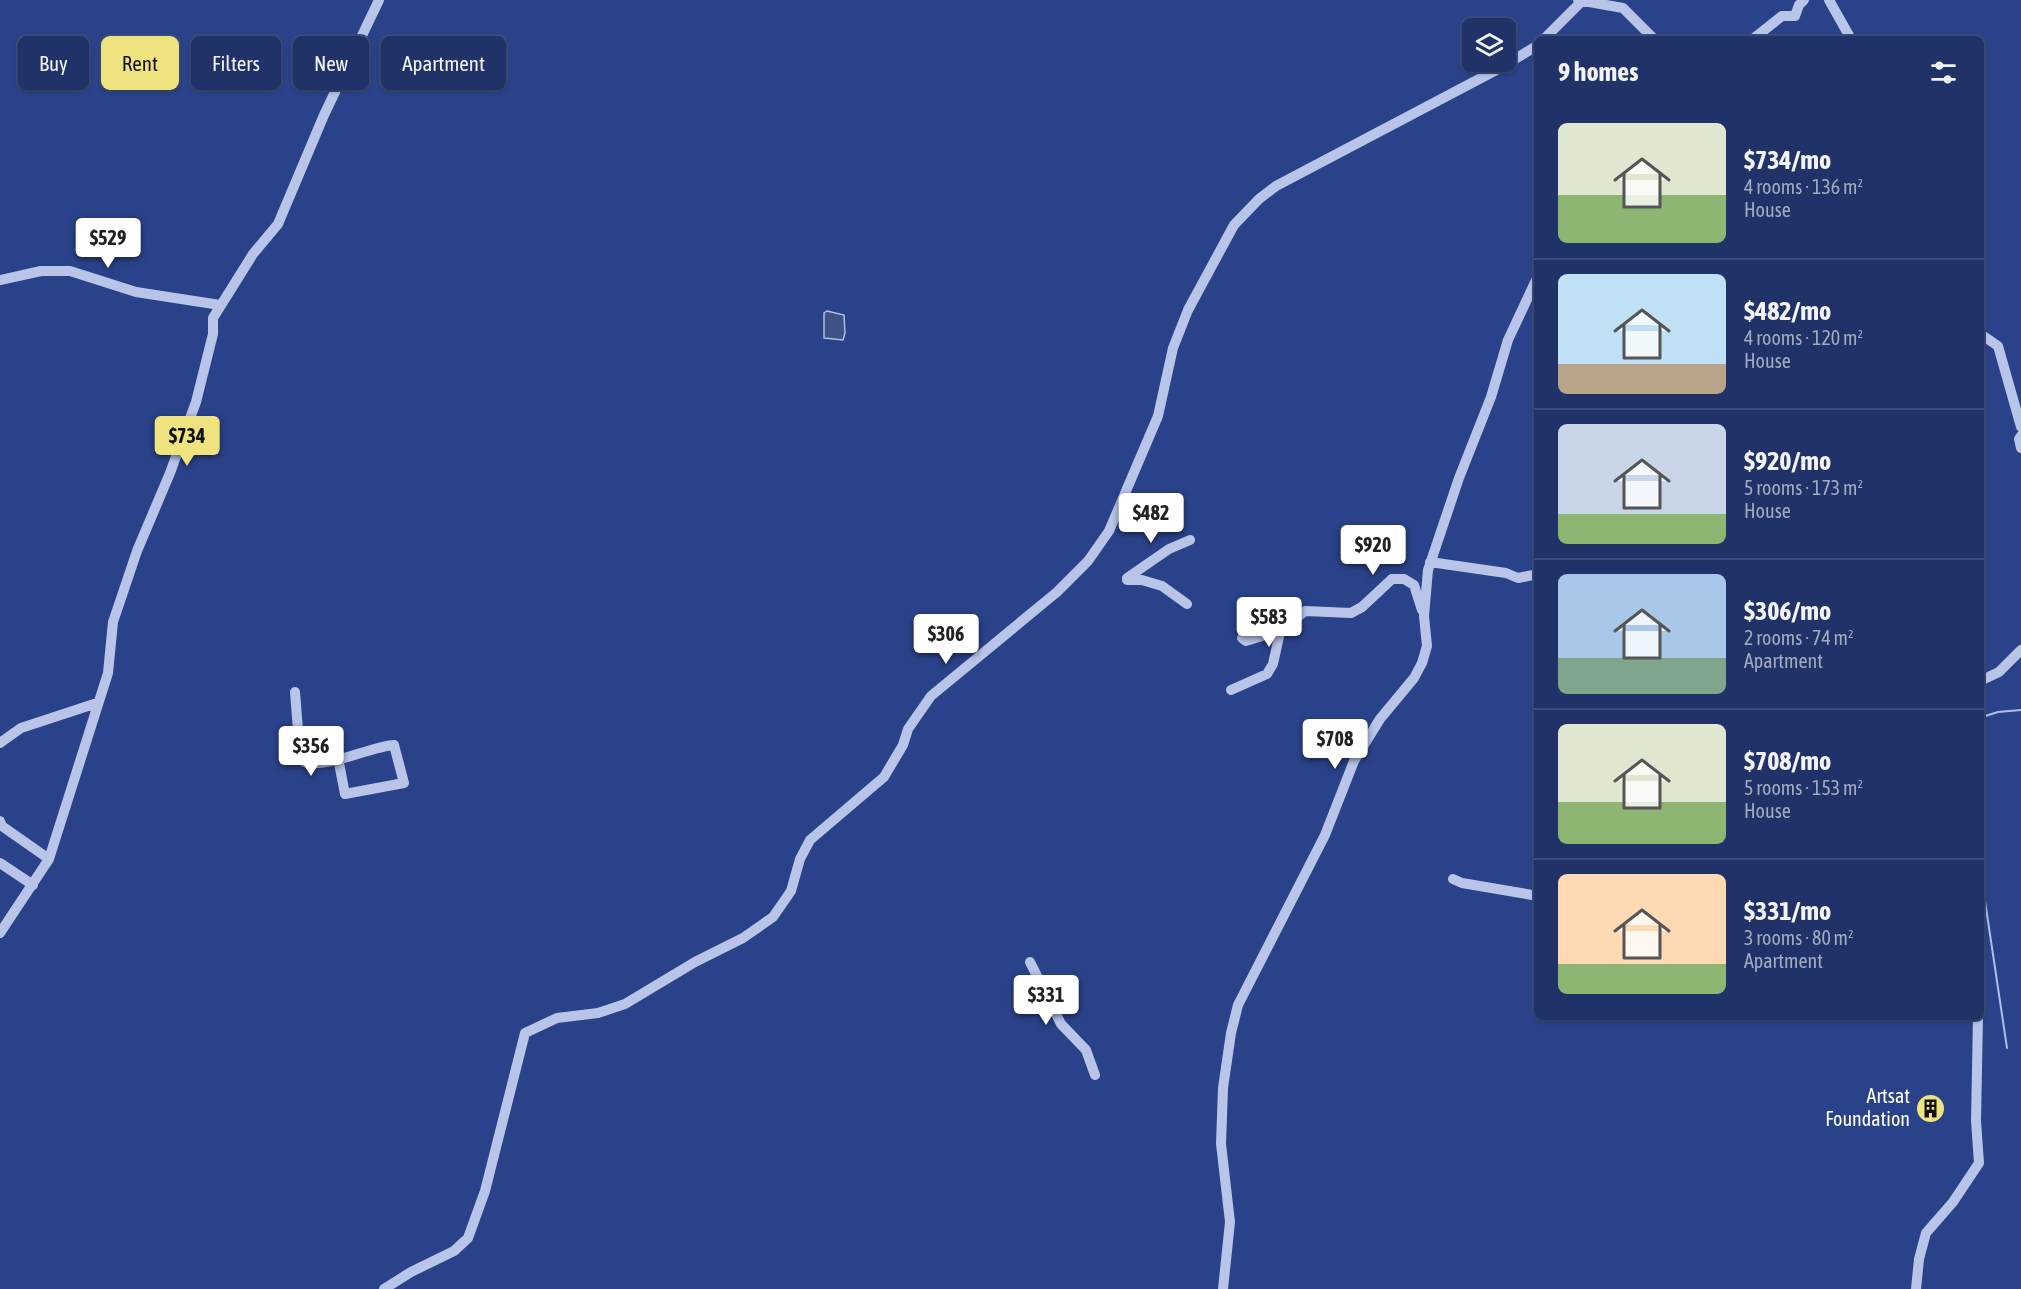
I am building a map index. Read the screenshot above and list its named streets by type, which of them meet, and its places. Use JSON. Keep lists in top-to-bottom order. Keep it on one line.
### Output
{"places":{"building":["Artsat Foundation"]},"page":{"chip":["Buy","Rent","Filters","New","Apartment"],"heading":"9 homes","list":[{"name":"$734/mo","note":"4 rooms · 136 m² · House"},{"name":"$482/mo","note":"4 rooms · 120 m² · House"},{"name":"$920/mo","note":"5 rooms · 173 m² · House"},{"name":"$306/mo","note":"2 rooms · 74 m² · Apartment"},{"name":"$708/mo","note":"5 rooms · 153 m² · House"},{"name":"$331/mo","note":"3 rooms · 80 m² · Apartment"}],"price":["$529","$734","$482","$920","$583","$306","$708","$356","$331"]}}
